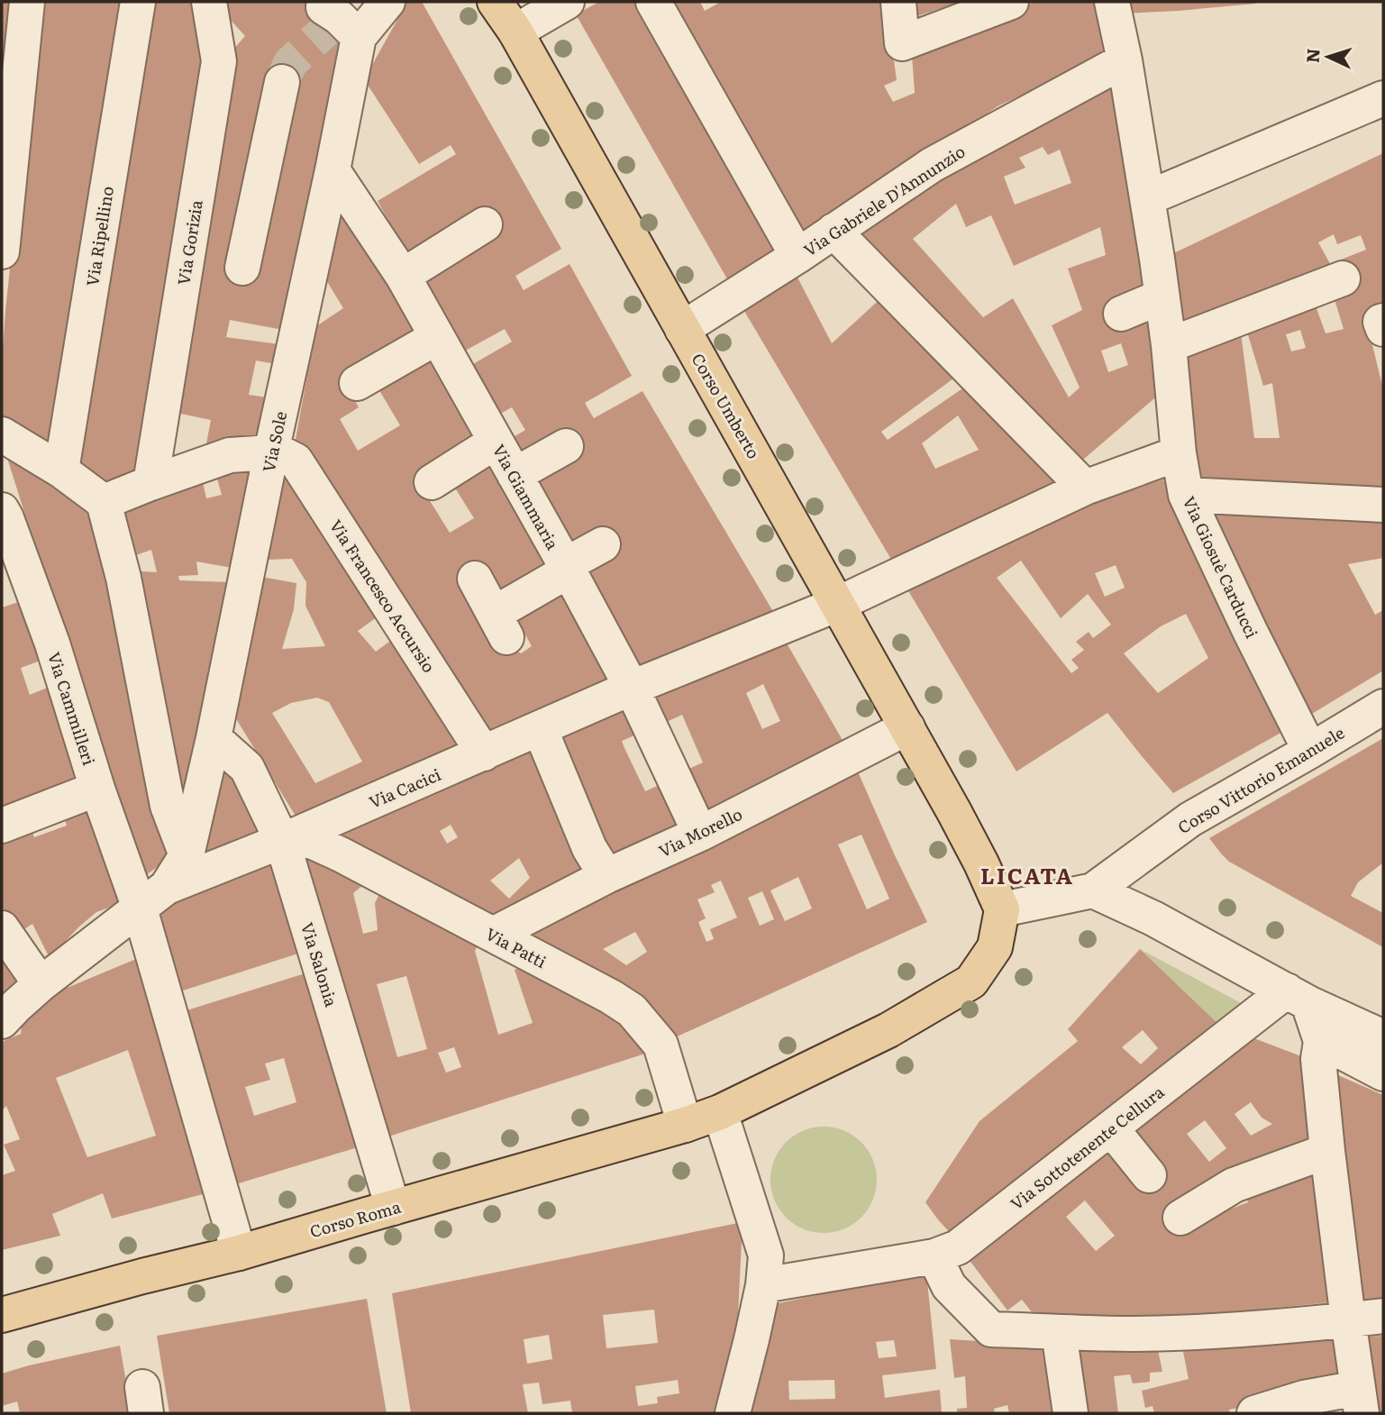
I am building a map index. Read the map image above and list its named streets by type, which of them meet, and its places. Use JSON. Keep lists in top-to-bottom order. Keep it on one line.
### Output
{"streets":{"main road":["Corso Umberto","Corso Roma"],"street":["Via Gabriele D'Annunzio","Via Ripellino","Via Gorizia","Via Sole","Via Giammaria","Via Giosuè Carducci","Via Francesco Accursio","Via Cammilleri","Corso Vittorio Emanuele","Via Cacici","Via Morello","Via Patti","Via Salonia","Via Sottotenente Cellura"]},"crossings":[["Via Gabriele D'Annunzio","Corso Umberto"],["Via Gabriele D'Annunzio","Via Giosuè Carducci"],["Corso Umberto","Corso Vittorio Emanuele"],["Corso Umberto","Via Cacici"],["Corso Umberto","Via Morello"],["Corso Umberto","Corso Roma"],["Via Sole","Via Giammaria"],["Via Sole","Via Francesco Accursio"],["Via Sole","Via Cacici"],["Via Sole","Via Salonia"],["Via Giammaria","Via Cacici"],["Via Giammaria","Via Morello"],["Via Giosuè Carducci","Corso Vittorio Emanuele"],["Via Giosuè Carducci","Via Cacici"],["Via Francesco Accursio","Via Cacici"],["Via Cammilleri","Via Cacici"],["Via Cammilleri","Corso Roma"],["Corso Vittorio Emanuele","Corso Roma"],["Via Cacici","Via Patti"],["Via Cacici","Via Salonia"],["Via Morello","Via Patti"],["Via Patti","Via Salonia"],["Via Patti","Via Sottotenente Cellura"],["Via Patti","Corso Roma"],["Via Salonia","Corso Roma"]],"districts":["LICATA"],"north":"left"}
